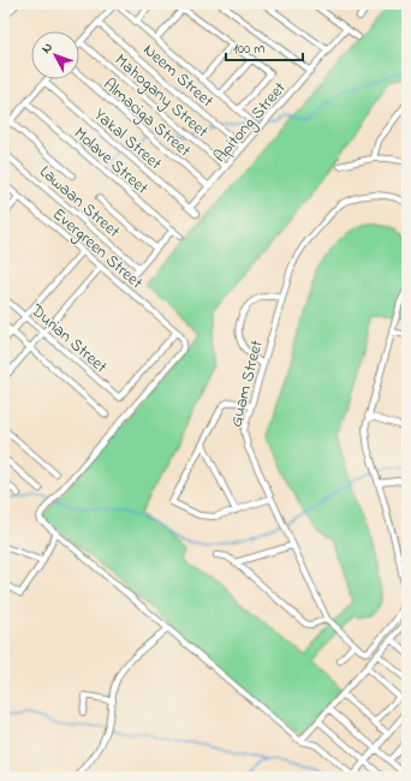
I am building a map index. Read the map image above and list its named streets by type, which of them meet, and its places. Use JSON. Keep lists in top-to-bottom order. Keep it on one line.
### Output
{"streets":{"street":["Neem Street","Mahogany Street","Almaciga Street","Apitong Street","Yakal Street","Molave Street","Lawaan Street","Evergreen Street","Durian Street","Guam Street"]},"crossings":[["Neem Street","Apitong Street"],["Mahogany Street","Apitong Street"],["Almaciga Street","Apitong Street"],["Apitong Street","Yakal Street"],["Evergreen Street","Durian Street"]],"scale_bar":"100 m","north":"top left"}
